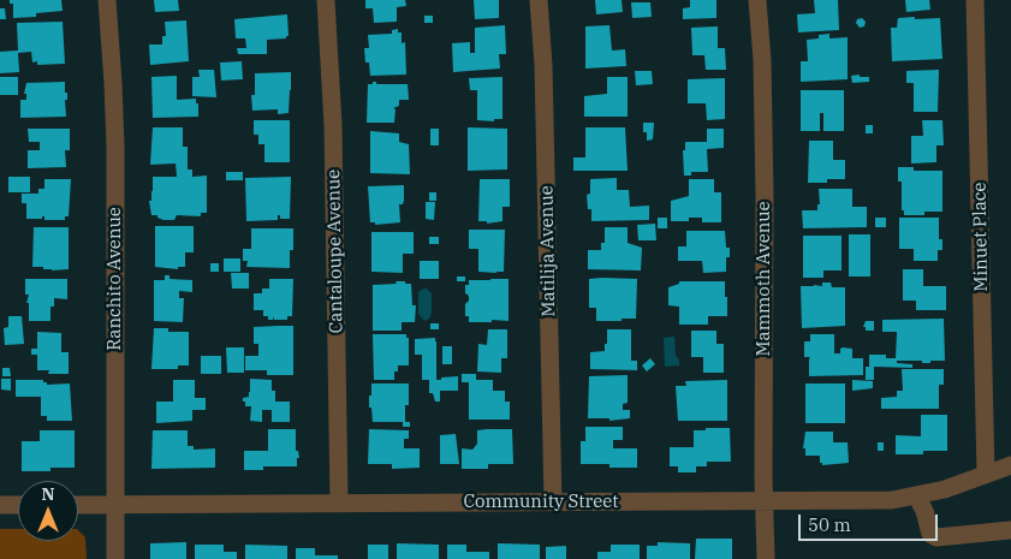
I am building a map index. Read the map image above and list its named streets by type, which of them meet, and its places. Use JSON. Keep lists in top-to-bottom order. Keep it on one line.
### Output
{"streets":{"street":["Minuet Place","Cantaloupe Avenue","Matilija Avenue","Ranchito Avenue","Mammoth Avenue","Community Street"]},"crossings":[["Minuet Place","Community Street"],["Cantaloupe Avenue","Community Street"],["Matilija Avenue","Community Street"],["Ranchito Avenue","Community Street"],["Mammoth Avenue","Community Street"]],"scale_bar":"50 m","north":"top"}
